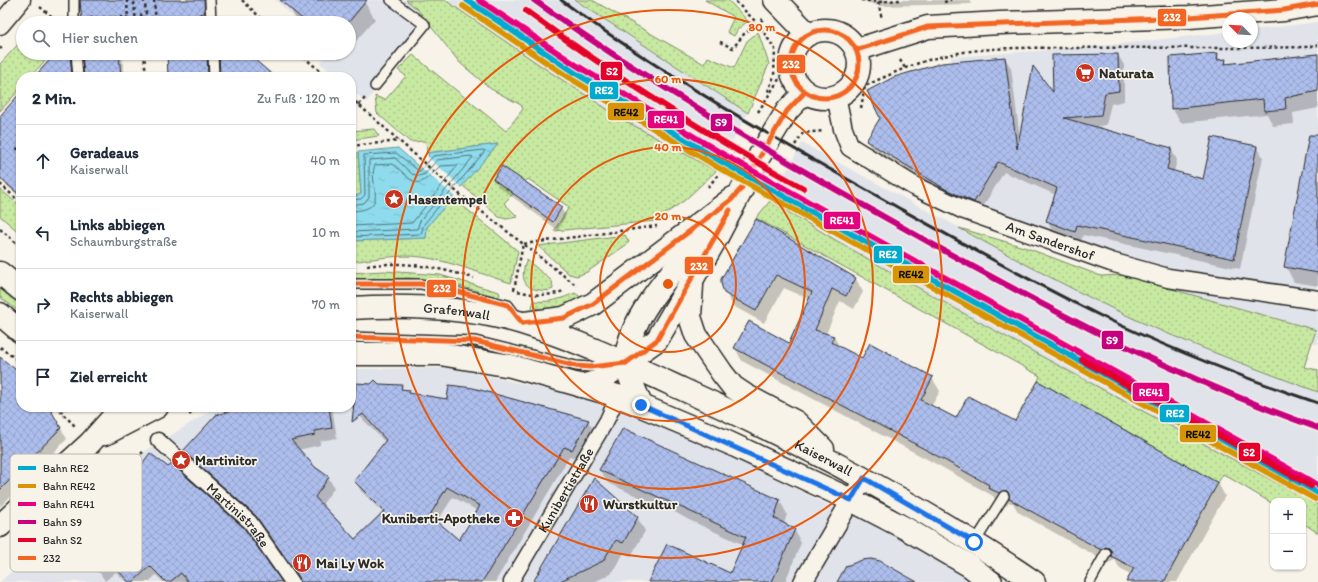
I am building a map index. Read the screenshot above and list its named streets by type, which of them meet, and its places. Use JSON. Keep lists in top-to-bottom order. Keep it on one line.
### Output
{"streets":{"main road":["Grafenwall","Kaiserwall"],"street":["Am Sandershof","Kunibertistraße","Martinistraße"]},"crossings":[["Grafenwall","Kaiserwall"],["Kaiserwall","Kunibertistraße"]],"places":{"supermarket":["Naturata"],"place":["Hasentempel","Martinitor"],"restaurant":["Wurstkultur","Mai Ly Wok"],"pharmacy":["Kuniberti-Apotheke"]},"lines":["rail line RE2","rail line RE41","rail line S9","transit line 232","rail line RE42","rail line S2"],"legend":["Bahn RE2","Bahn RE42","Bahn RE41","Bahn S9","Bahn S2","232"],"north":"top left","page":{"search":"Hier suchen","heading":["2 Min.","Zu Fuß · 120 m"],"list":[["Geradeaus","Kaiserwall","40 m"],["Links abbiegen","Schaumburgstraße","10 m"],["Rechts abbiegen","Kaiserwall","70 m"],"Ziel erreicht"],"map_buttons":["+","−"]},"rings":["80 m","60 m","40 m","20 m"]}
